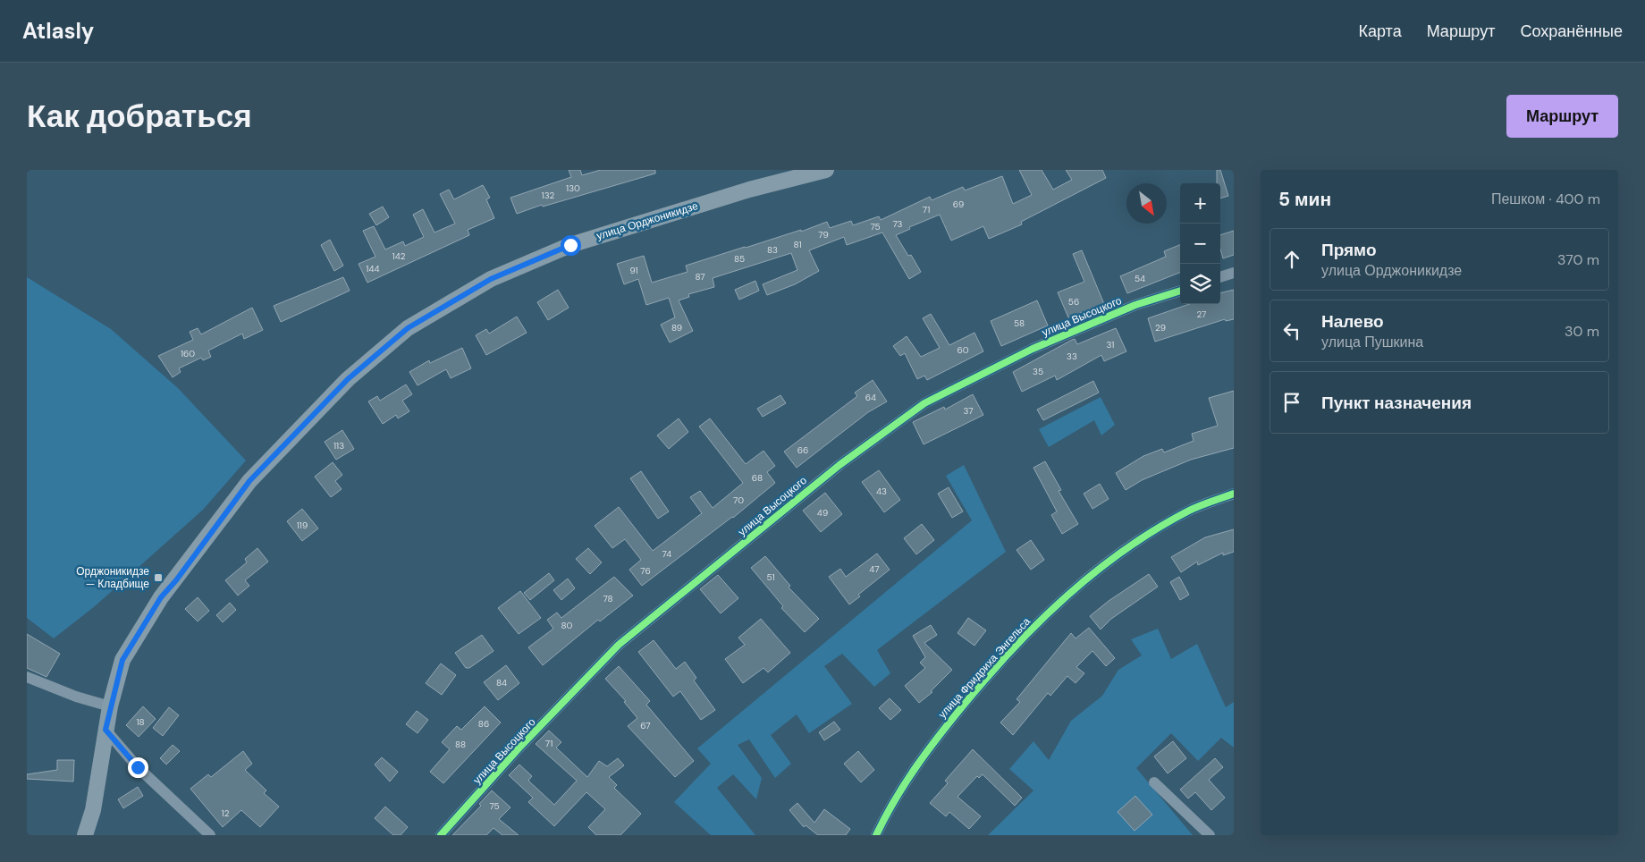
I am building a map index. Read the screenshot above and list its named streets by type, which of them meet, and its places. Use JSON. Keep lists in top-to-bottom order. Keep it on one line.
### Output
{"streets":{"main road":["улица Орджоникидзе"],"street":["улица Высоцкого","улица Фридриха Энгельса"]},"places":{"transit":["Орджоникидзе — Кладбище"]},"house_numbers":["130","132","69","71","73","75","79","81","83","142","85","144","91","87","54","56","27","58","89","29","31","60","160","33","35","64","37","113","66","68","43","70","49","119","74","47","76","51","78","80","84","18","86","67","71","88","75","12"],"north":"bottom right","page":{"header":"Atlasly","nav":["Карта","Маршрут","Сохранённые"],"buttons":"Маршрут","title":"Как добраться","heading":["5 мин","Пешком · 400 m"],"map_buttons":["+","−"],"list":[["Прямо","улица Орджоникидзе","370 m"],["Налево","улица Пушкина","30 m"],"Пункт назначения"]}}
